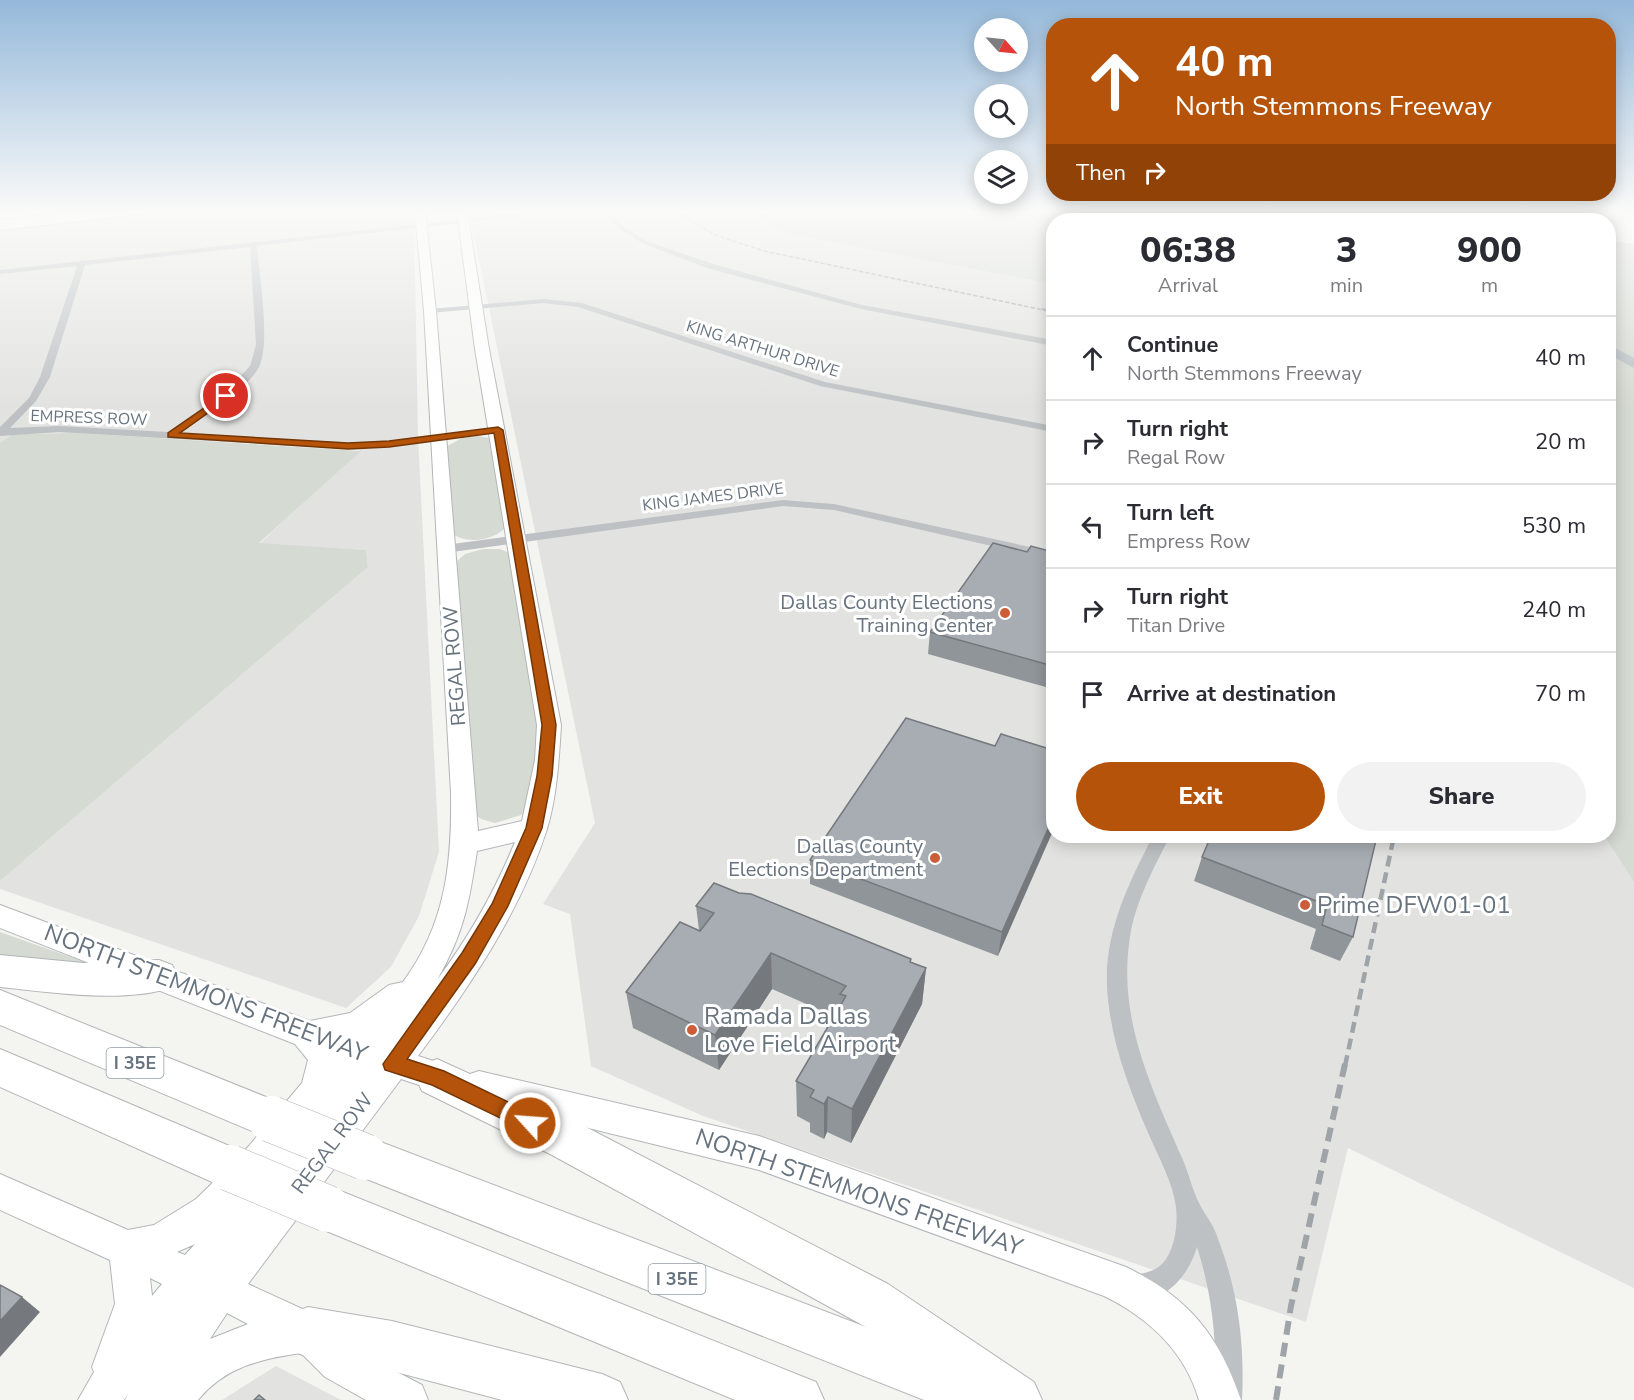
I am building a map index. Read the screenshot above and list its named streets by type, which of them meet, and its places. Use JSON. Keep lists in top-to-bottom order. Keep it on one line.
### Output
{"streets":{"highway":["I 35E"],"main road":["REGAL ROW","NORTH STEMMONS FREEWAY"],"street":["KING ARTHUR DRIVE","EMPRESS ROW","KING JAMES DRIVE"]},"crossings":[["KING ARTHUR DRIVE","REGAL ROW"],["EMPRESS ROW","REGAL ROW"],["KING JAMES DRIVE","REGAL ROW"],["REGAL ROW","NORTH STEMMONS FREEWAY"]],"places":["Dallas County Elections Training Center","Dallas County Elections Department","Prime DFW01-01","Ramada Dallas Love Field Airport"],"north":"bottom right","page":{"turn":["40 m","North Stemmons Freeway"],"then":"Then","eta":["06:38","Arrival","3","min","900","m"],"list":[{"name":"Continue","note":"North Stemmons Freeway","value":"40 m"},{"name":"Turn right","note":"Regal Row","value":"20 m"},{"name":"Turn left","note":"Empress Row","value":"530 m"},{"name":"Turn right","note":"Titan Drive","value":"240 m"},{"name":"Arrive at destination","value":"70 m"}],"buttons":["Exit","Share"]}}
